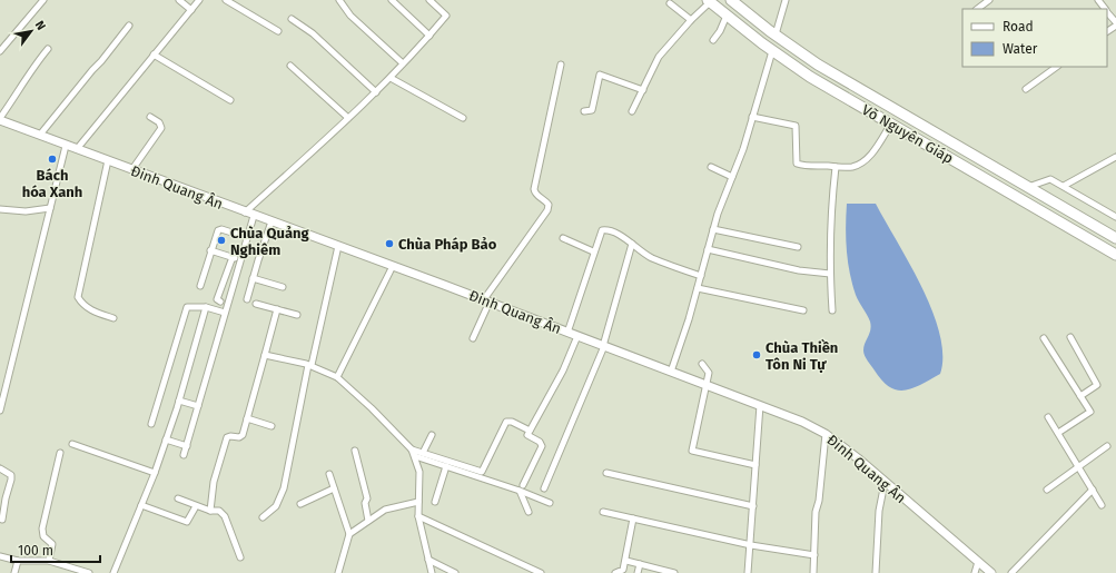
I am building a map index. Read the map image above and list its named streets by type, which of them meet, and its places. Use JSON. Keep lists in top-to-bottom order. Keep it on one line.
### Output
{"streets":{"highway":["Võ Nguyên Giáp"],"street":["Đinh Quang Ân"]},"places":["Bách hóa Xanh","Chùa Quảng Nghiêm","Chùa Pháp Bảo","Chùa Thiền Tôn Ni Tự"],"legend":["Road","Water"],"scale_bar":"100 m","north":"top right"}
